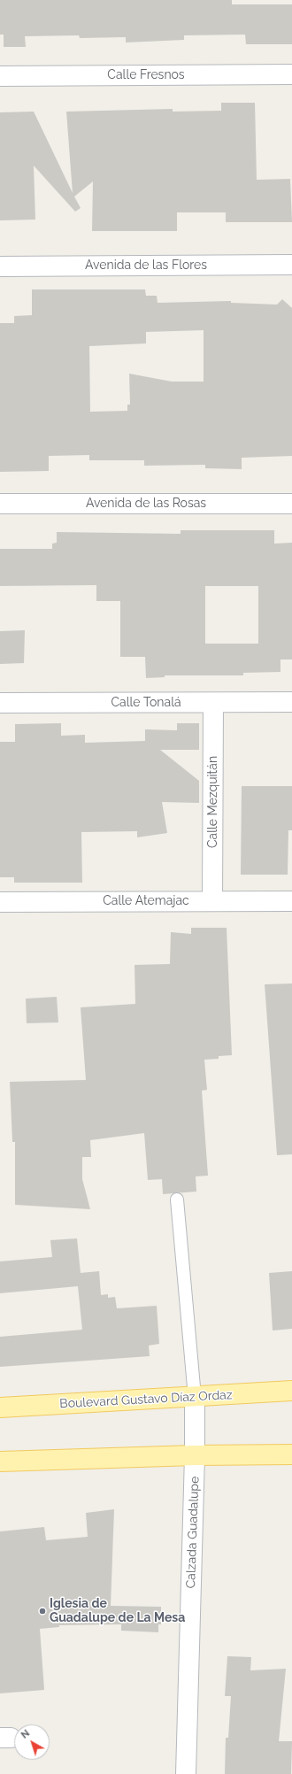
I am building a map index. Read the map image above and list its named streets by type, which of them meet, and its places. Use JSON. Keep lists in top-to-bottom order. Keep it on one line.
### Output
{"streets":{"main road":["Boulevard Gustavo Díaz Ordaz"],"street":["Calle Fresnos","Avenida de las Flores","Avenida de las Rosas","Calle Tonalá","Calle Mezquitán","Calle Atemajac","Calzada Guadalupe"]},"crossings":[["Calle Tonalá","Calle Mezquitán"],["Calle Mezquitán","Calle Atemajac"],["Boulevard Gustavo Díaz Ordaz","Calzada Guadalupe"]],"places":["Iglesia de Guadalupe de La Mesa"],"north":"top left"}
